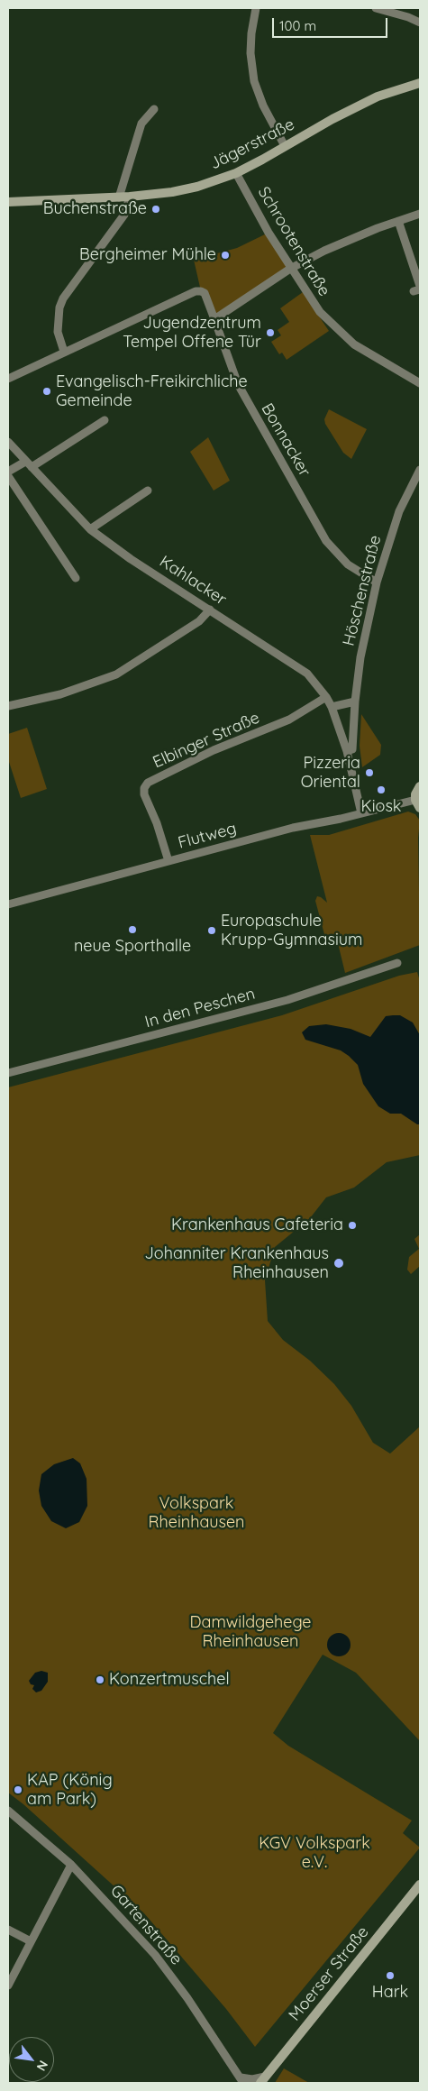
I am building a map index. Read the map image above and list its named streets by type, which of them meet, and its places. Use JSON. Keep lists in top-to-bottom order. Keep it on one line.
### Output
{"streets":{"street":["Jägerstraße","Schrootenstraße","Bonnacker","Kahlacker","Höschenstraße","Elbinger Straße","Flutweg","In den Peschen","Gartenstraße","Moerser Straße"]},"crossings":[["Jägerstraße","Schrootenstraße"],["Bonnacker","Höschenstraße"],["Kahlacker","Elbinger Straße"],["Kahlacker","Flutweg"],["Elbinger Straße","Flutweg"],["Gartenstraße","Moerser Straße"]],"parks":["Volkspark Rheinhausen","Damwildgehege Rheinhausen","KGV Volkspark e.V."],"places":["Buchenstraße","Bergheimer Mühle","Jugendzentrum Tempel Offene Tür","Evangelisch-Freikirchliche Gemeinde","Pizzeria Oriental","Kiosk","neue Sporthalle","Europaschule Krupp-Gymnasium","Krankenhaus Cafeteria","Johanniter Krankenhaus Rheinhausen","Konzertmuschel","KAP (König am Park)","Hark"],"scale_bar":"100 m","north":"bottom right"}
